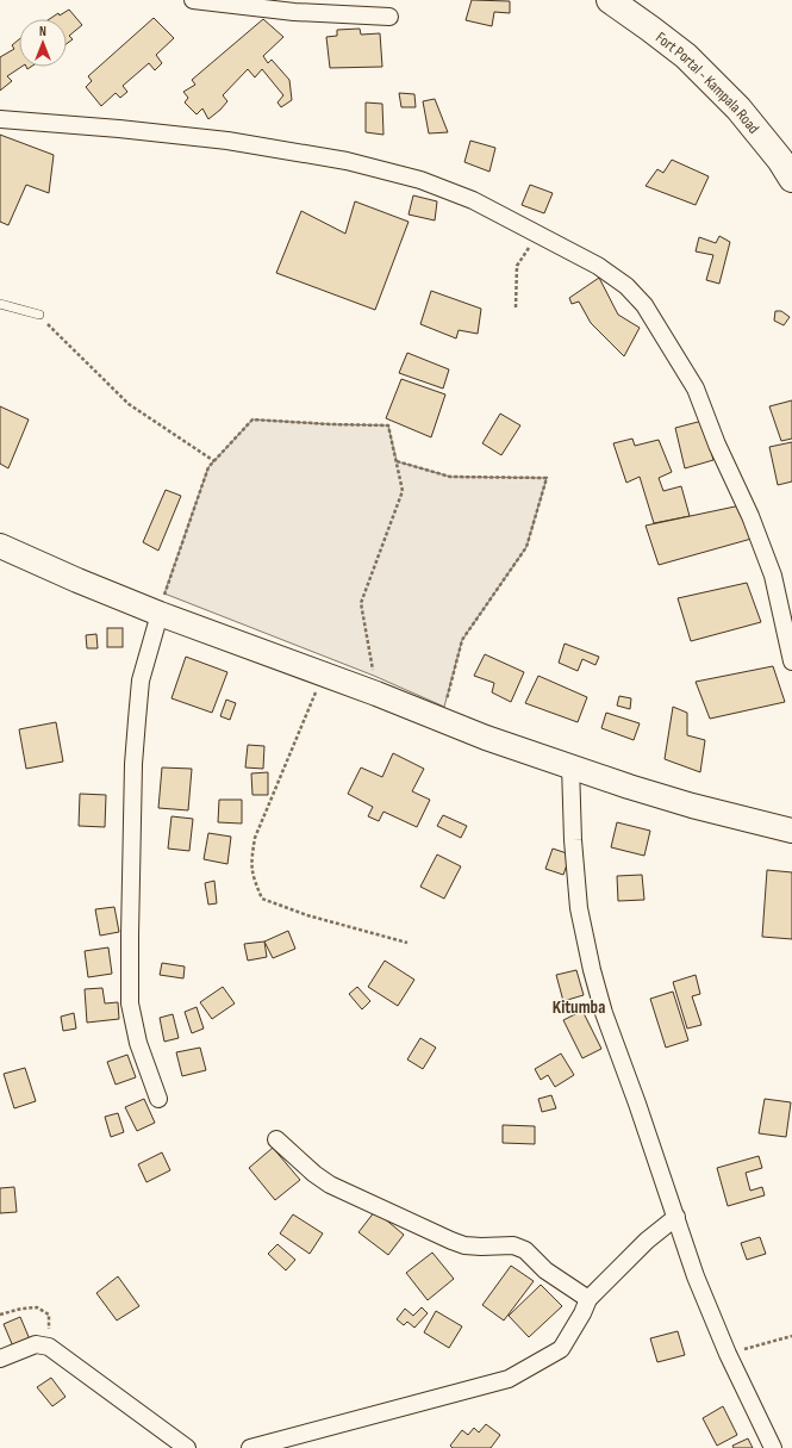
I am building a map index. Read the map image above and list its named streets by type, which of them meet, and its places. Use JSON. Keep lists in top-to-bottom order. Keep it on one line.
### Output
{"streets":{"highway":["Fort Portal - Kampala Road"]},"districts":["Kitumba"],"north":"top"}
